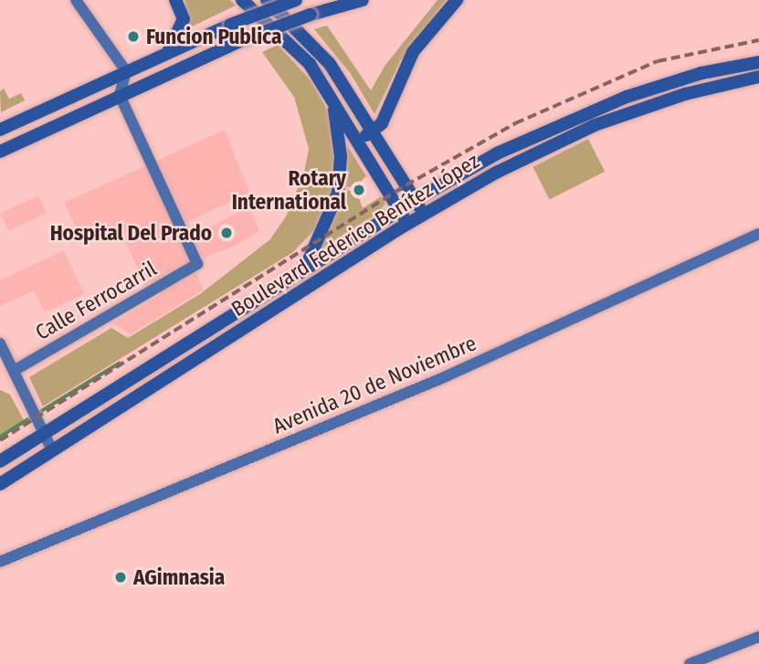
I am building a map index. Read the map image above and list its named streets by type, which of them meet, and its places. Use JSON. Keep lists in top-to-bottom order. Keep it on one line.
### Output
{"streets":{"main road":["Boulevard Federico Benítez López","Calle Ferrocarril","Avenida 20 de Noviembre"]},"places":["Funcion Publica","Rotary International","Hospital Del Prado","AGimnasia"]}
